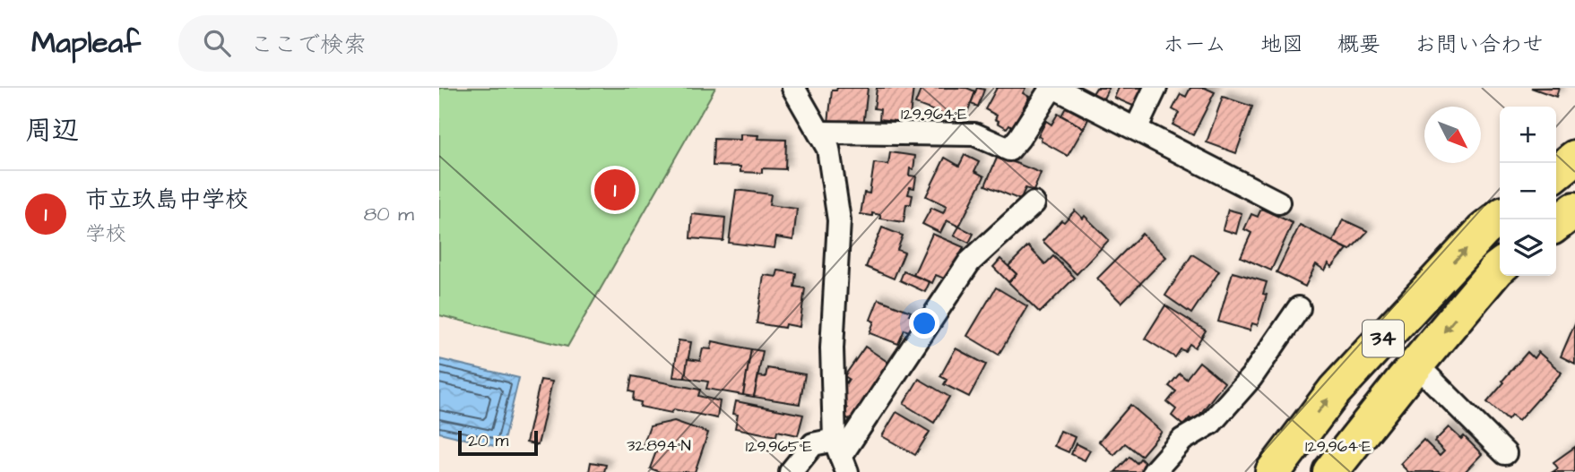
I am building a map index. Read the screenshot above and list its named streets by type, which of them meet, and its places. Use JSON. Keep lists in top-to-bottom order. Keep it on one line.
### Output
{"streets":{"highway":["34"]},"scale_bar":"20 m","north":"bottom right","page":{"header":"Mapleaf","search":"ここで検索","nav":["ホーム","地図","概要","お問い合わせ"],"heading":"周辺","map_buttons":["+","−"],"pins":"1","list":[{"mark":"1","name":"市立玖島中学校","note":"学校","value":"80 m"}],"scale":"20 m"},"coordinates":["129.964°E","32.894°N","129.965°E"]}
